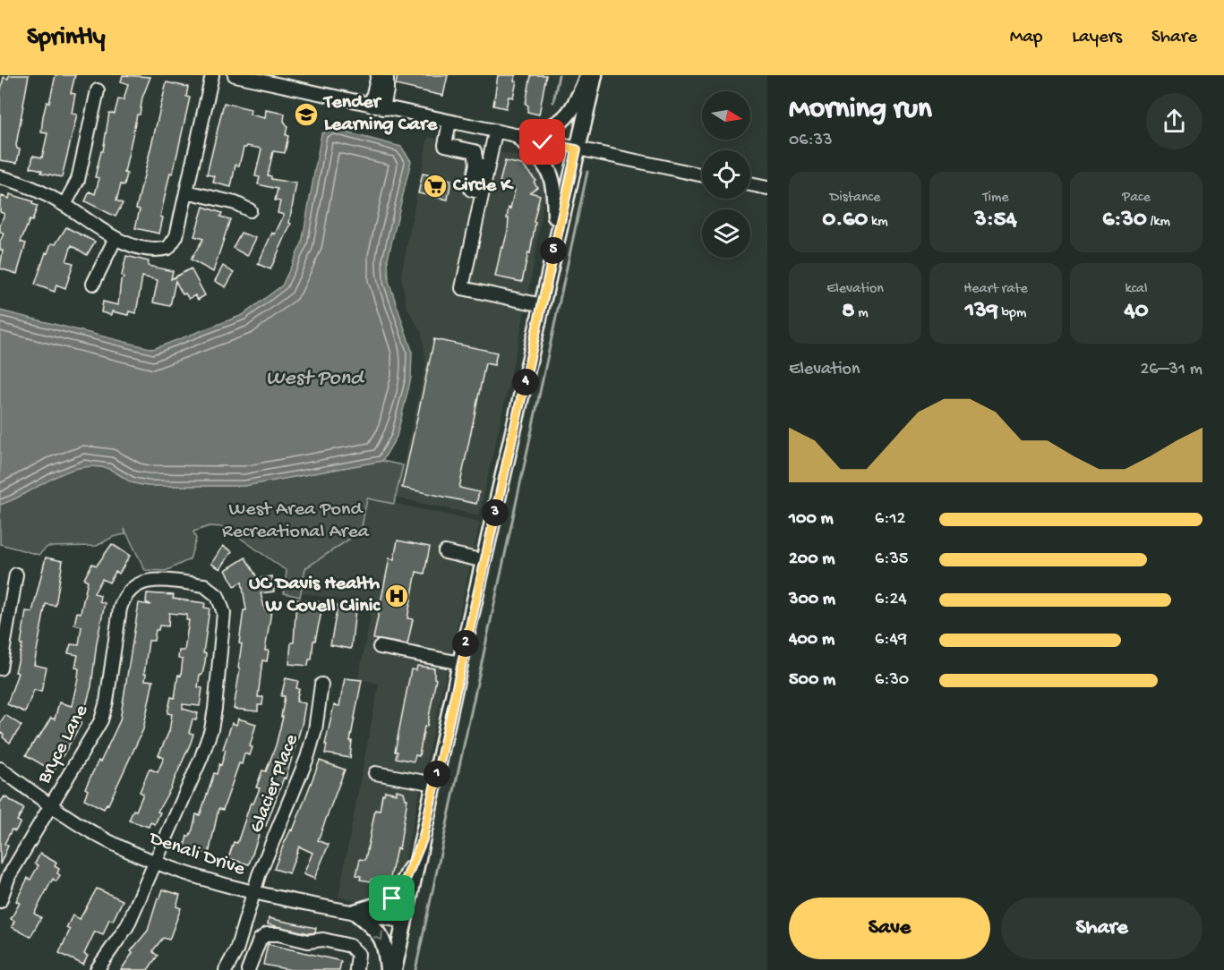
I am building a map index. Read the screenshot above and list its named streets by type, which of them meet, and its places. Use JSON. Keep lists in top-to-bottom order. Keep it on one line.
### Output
{"streets":{"street":["Bryce Lane","Glacier Place","Denali Drive"]},"crossings":[["Bryce Lane","Denali Drive"],["Glacier Place","Denali Drive"]],"water":["West Pond"],"parks":["West Area Pond Recreational Area"],"places":{"school or university":["Tender Learning Care"],"supermarket":["Circle K"],"hospital":["UC Davis Health W Covell Clinic"]},"north":"right","page":{"header":"Sprintly","nav":["Map","Layers","Share"],"heading":["Morning run","06:33"],"stats":[["Distance","0.60 km"],["Time","3:54"],["Pace","6:30 /km"],["Elevation","8 m"],["Heart rate","139 bpm"],["kcal","40"]],"pins":["5","4","3","2","1"],"chart":["Elevation","26–31 m"],"list":[{"name":"100 m","note":"6:12"},{"name":"200 m","note":"6:35"},{"name":"300 m","note":"6:24"},{"name":"400 m","note":"6:49"},{"name":"500 m","note":"6:30"}],"buttons":["Save","Share"]}}
